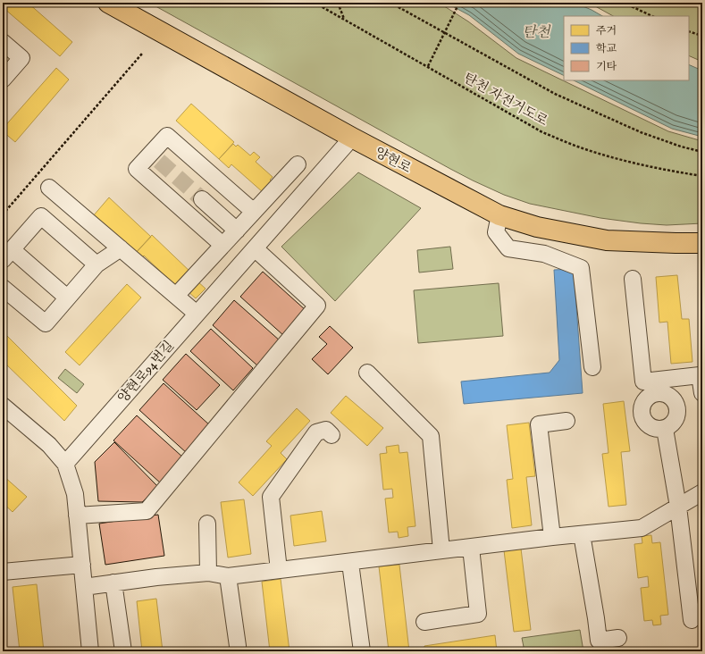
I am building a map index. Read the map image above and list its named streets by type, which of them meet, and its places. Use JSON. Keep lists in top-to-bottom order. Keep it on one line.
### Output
{"streets":{"main road":["양현로"],"street":["양현로94번길"],"path":["탄천 자전거도로"]},"crossings":[["양현로","양현로94번길"]],"water":["탄천"],"legend":["주거","학교","기타"]}
